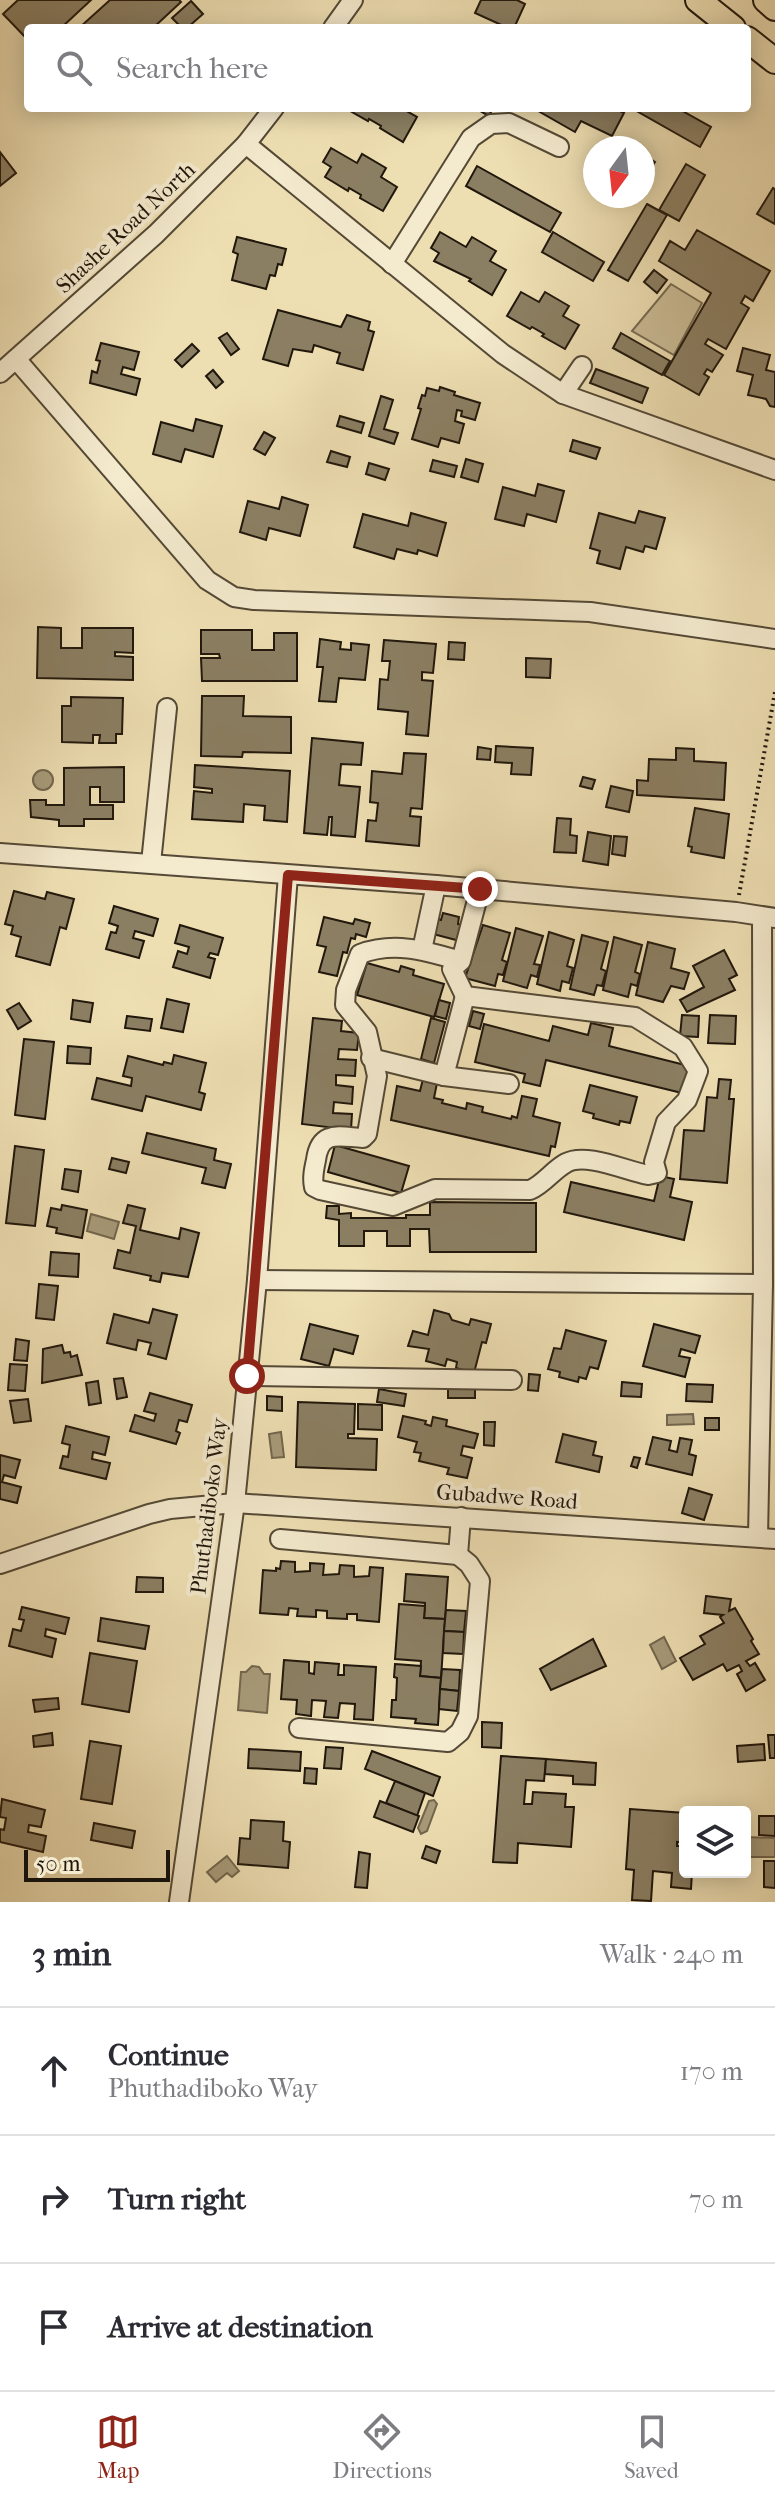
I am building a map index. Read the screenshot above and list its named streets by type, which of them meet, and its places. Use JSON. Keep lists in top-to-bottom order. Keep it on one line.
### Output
{"streets":{"street":["Shashe Road North","Gubadwe Road","Phuthadiboko Way"]},"crossings":[["Gubadwe Road","Phuthadiboko Way"]],"scale_bar":"50 m","north":"bottom","page":{"search":"Search here","scale":"50 m","heading":["3 min","Walk · 240 m"],"list":[["Continue","Phuthadiboko Way","170 m"],["Turn right","70 m"],"Arrive at destination"],"nav":["Map","Directions","Saved"]}}
